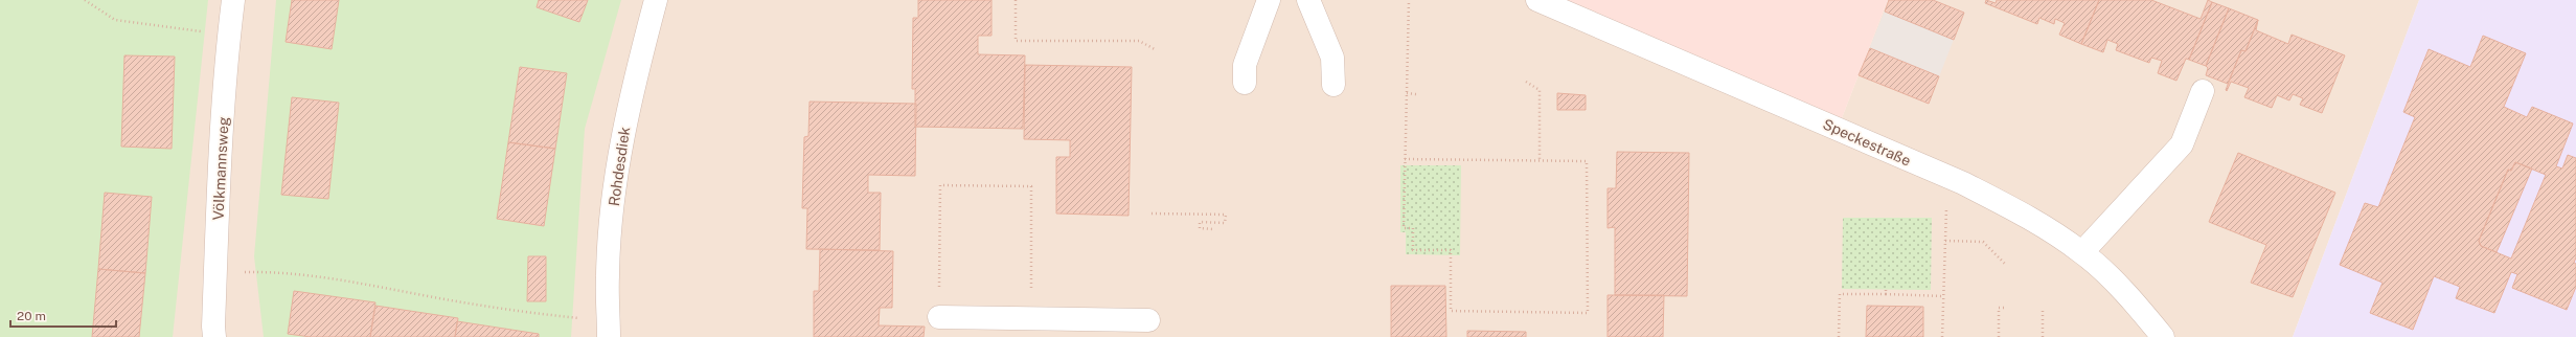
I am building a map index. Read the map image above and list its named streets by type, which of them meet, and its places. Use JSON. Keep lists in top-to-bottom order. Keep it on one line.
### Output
{"streets":{"street":["Speckestraße","Rohdesdiek","Völkmannsweg"]},"scale_bar":"20 m"}
